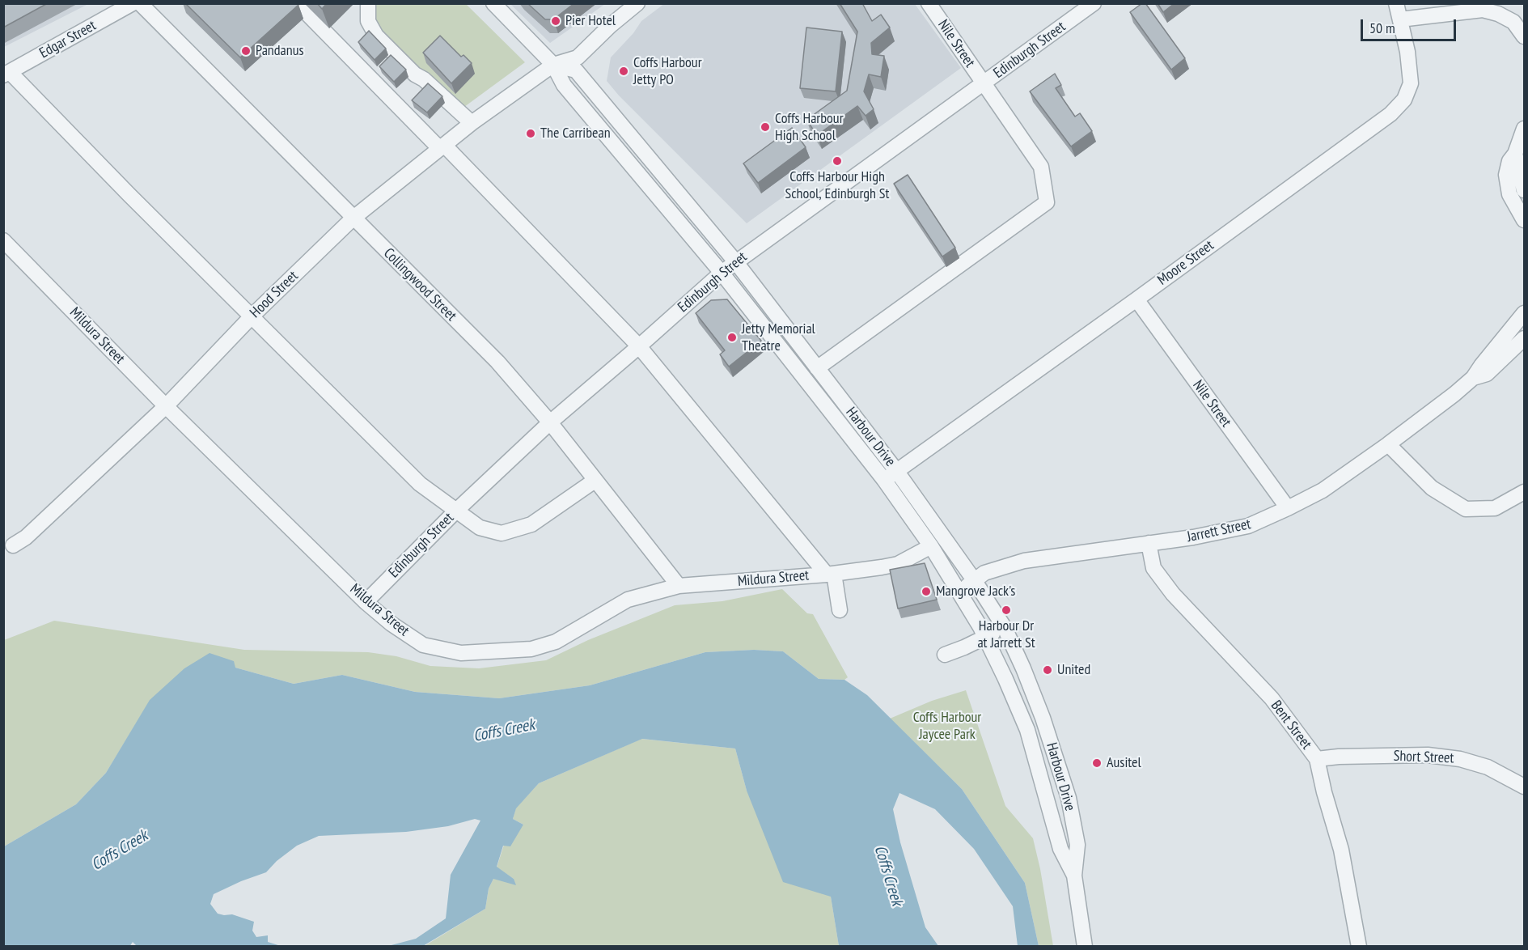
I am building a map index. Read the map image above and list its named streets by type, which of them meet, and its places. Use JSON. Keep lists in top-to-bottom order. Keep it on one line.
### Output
{"streets":{"street":["Edgar Street","Nile Street","Edinburgh Street","Moore Street","Collingwood Street","Hood Street","Mildura Street","Harbour Drive","Jarrett Street","Bent Street","Short Street"]},"crossings":[["Edgar Street","Collingwood Street"],["Nile Street","Edinburgh Street"],["Nile Street","Moore Street"],["Nile Street","Harbour Drive"],["Nile Street","Jarrett Street"],["Edinburgh Street","Collingwood Street"],["Edinburgh Street","Mildura Street"],["Edinburgh Street","Harbour Drive"],["Moore Street","Harbour Drive"],["Collingwood Street","Hood Street"],["Collingwood Street","Mildura Street"],["Hood Street","Mildura Street"],["Hood Street","Harbour Drive"],["Mildura Street","Harbour Drive"],["Harbour Drive","Jarrett Street"],["Jarrett Street","Bent Street"],["Bent Street","Short Street"]],"water":["Coffs Creek"],"parks":["Coffs Harbour Jaycee Park"],"places":["Pier Hotel","Pandanus","Coffs Harbour Jetty PO","Coffs Harbour High School","The Carribean","Coffs Harbour High School, Edinburgh St","Jetty Memorial Theatre","Mangrove Jack's","Harbour Dr at Jarrett St","United","Ausitel"],"scale_bar":"50 m"}
